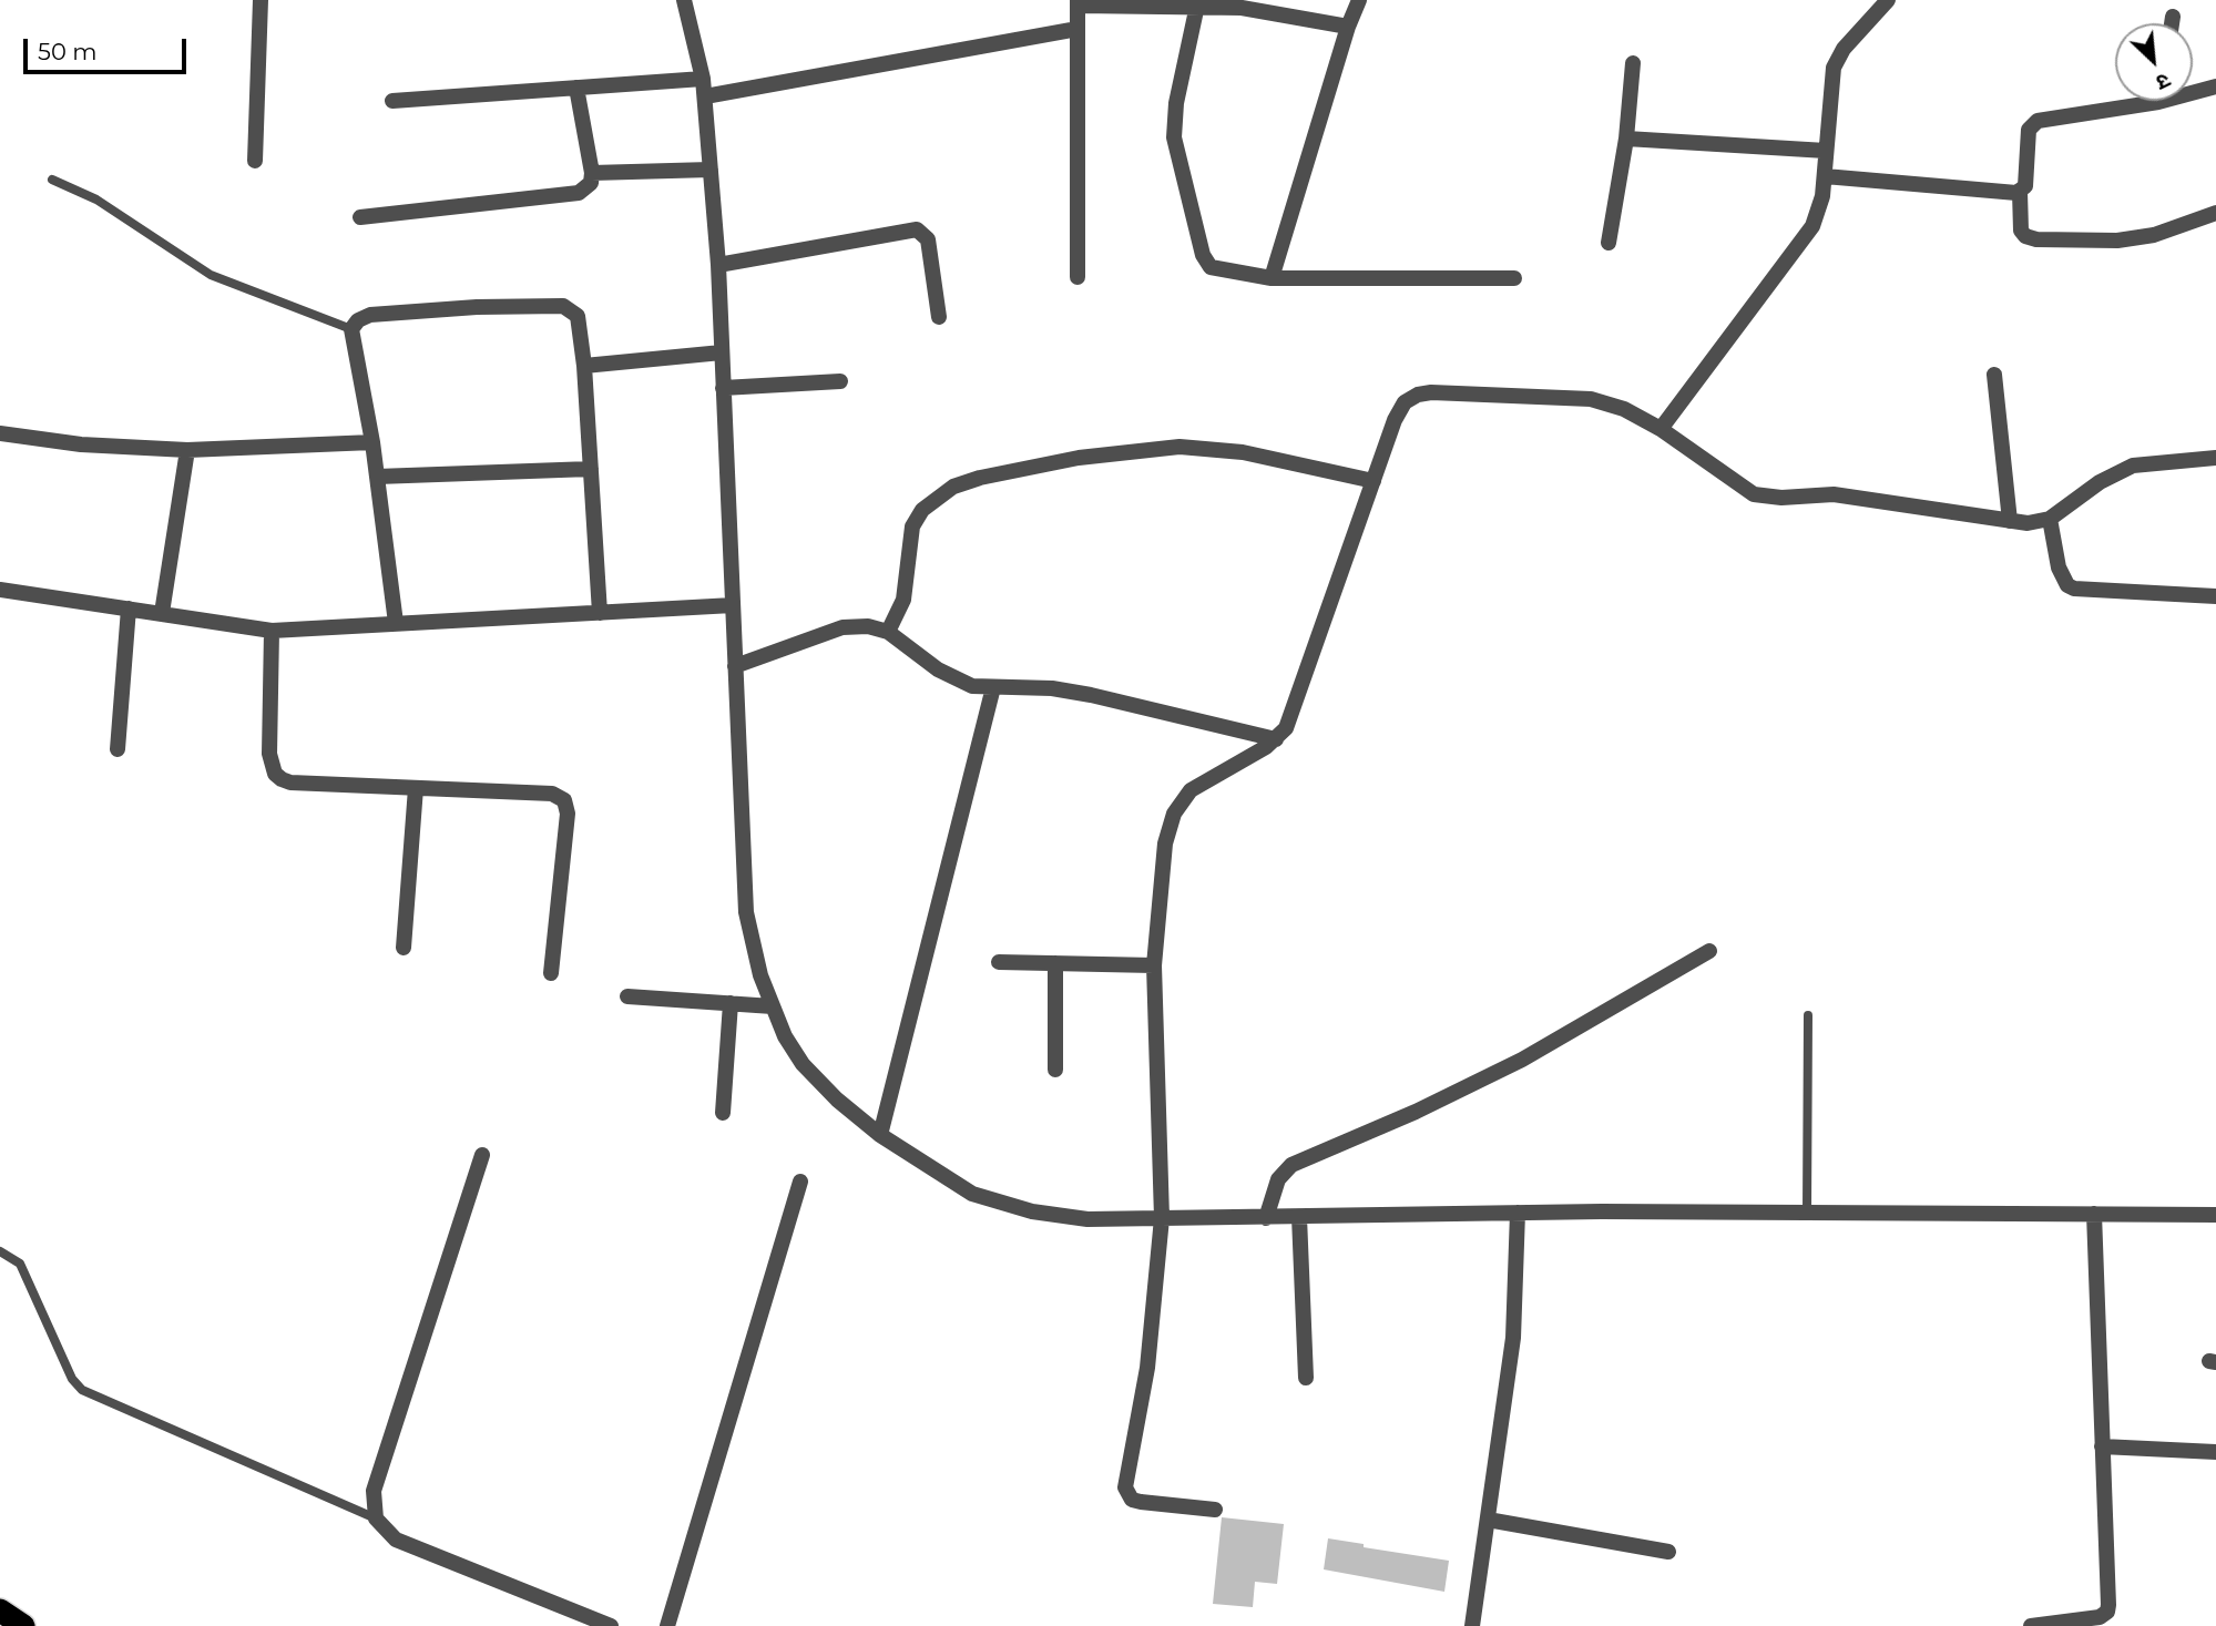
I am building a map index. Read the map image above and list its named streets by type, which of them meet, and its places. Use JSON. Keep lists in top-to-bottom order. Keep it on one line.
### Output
{"scale_bar":"50 m","north":"bottom right"}
